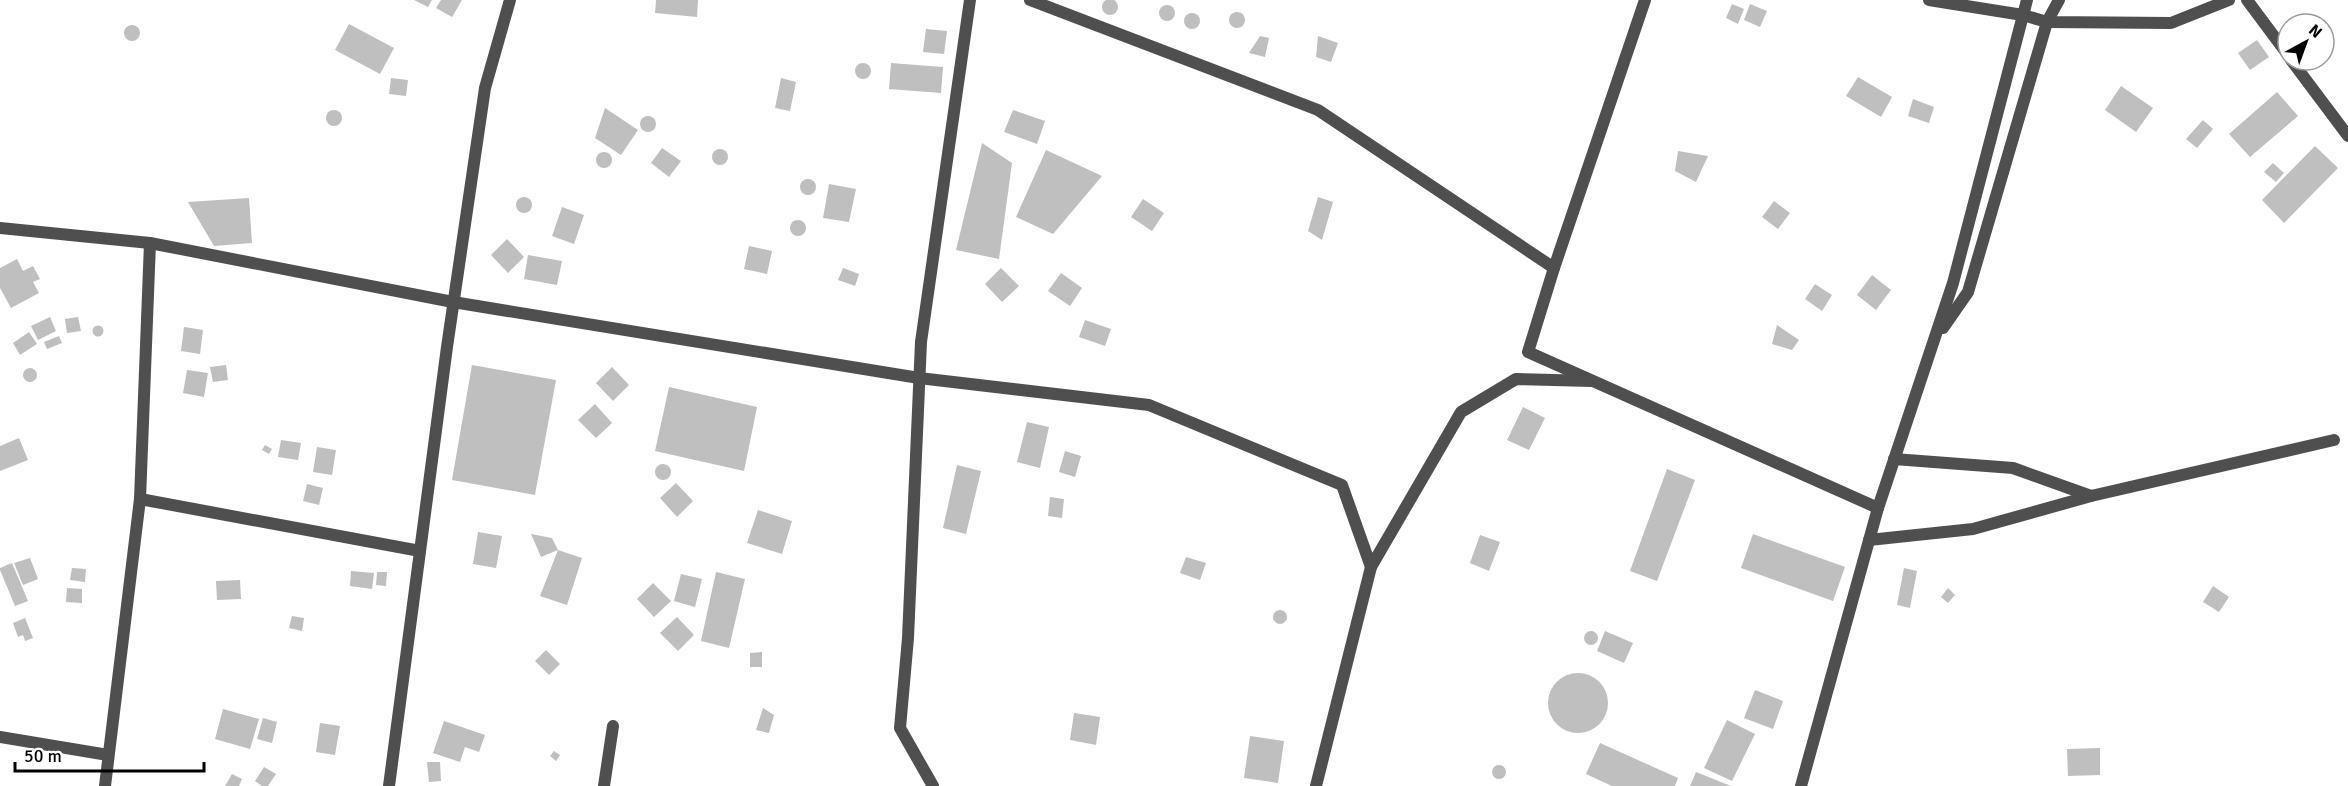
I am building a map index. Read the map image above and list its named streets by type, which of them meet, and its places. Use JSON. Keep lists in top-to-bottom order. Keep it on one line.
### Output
{"scale_bar":"50 m","north":"top right"}
